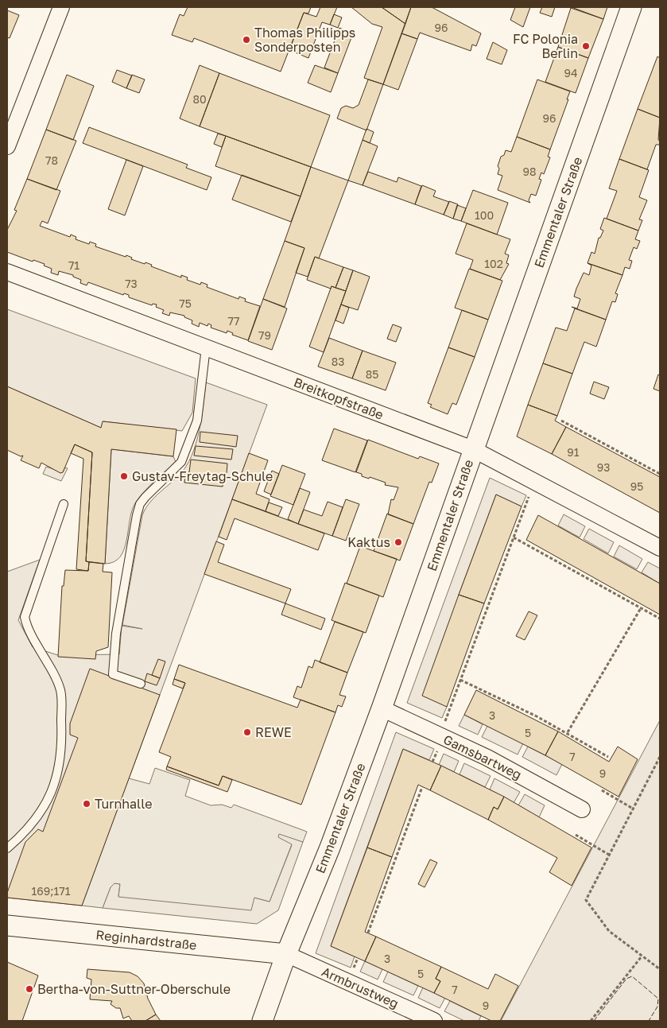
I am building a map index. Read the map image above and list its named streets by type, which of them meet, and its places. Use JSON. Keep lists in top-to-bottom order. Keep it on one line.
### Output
{"streets":{"street":["Emmentaler Straße","Breitkopfstraße","Gamsbartweg","Reginhardstraße","Armbrustweg"]},"crossings":[["Emmentaler Straße","Breitkopfstraße"],["Emmentaler Straße","Gamsbartweg"],["Emmentaler Straße","Reginhardstraße"],["Emmentaler Straße","Armbrustweg"],["Reginhardstraße","Armbrustweg"]],"places":["Thomas Philipps Sonderposten","FC Polonia Berlin","Gustav-Freytag-Schule","Kaktus","REWE","Turnhalle","Bertha-von-Suttner-Oberschule"],"house_numbers":["96","94","80","96","78","98","100","102","71","73","75","77","79","83","85","91","93","95","3","5","7","9","169;171","3","5","7","9"]}
